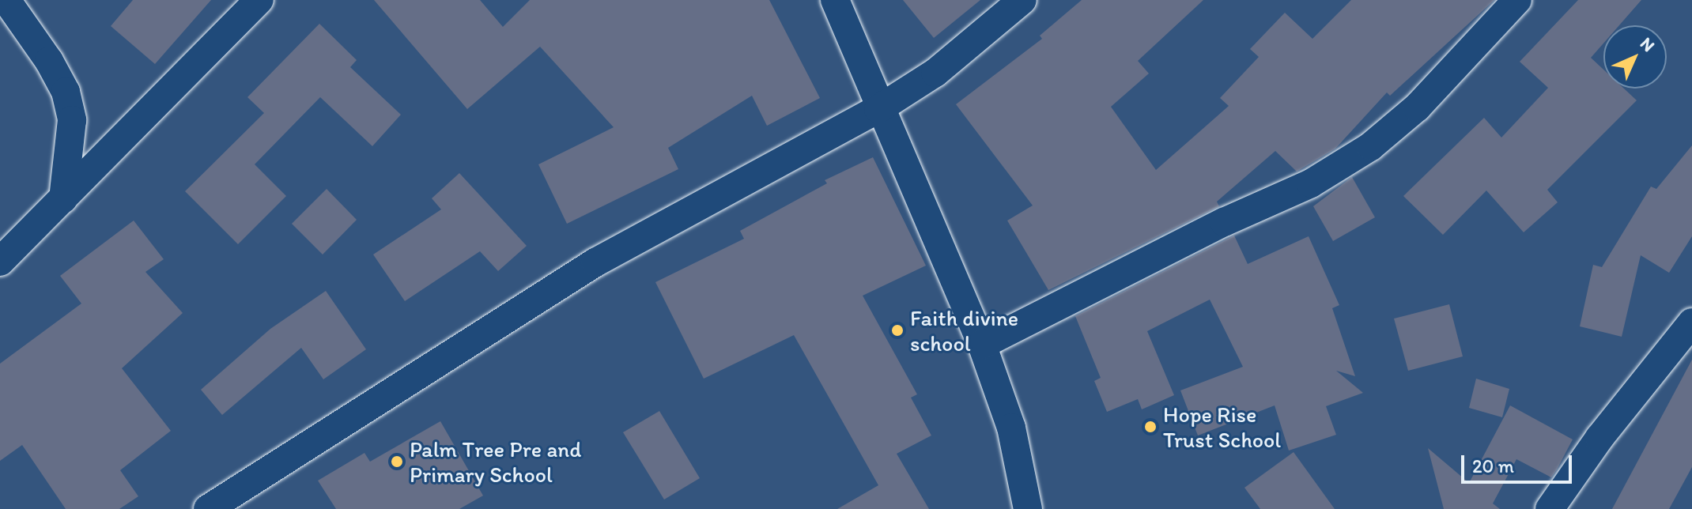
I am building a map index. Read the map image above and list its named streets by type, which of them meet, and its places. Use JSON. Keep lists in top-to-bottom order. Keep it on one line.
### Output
{"places":["Faith divine school","Hope Rise Trust School","Palm Tree Pre and Primary School"],"scale_bar":"20 m","north":"top right"}
